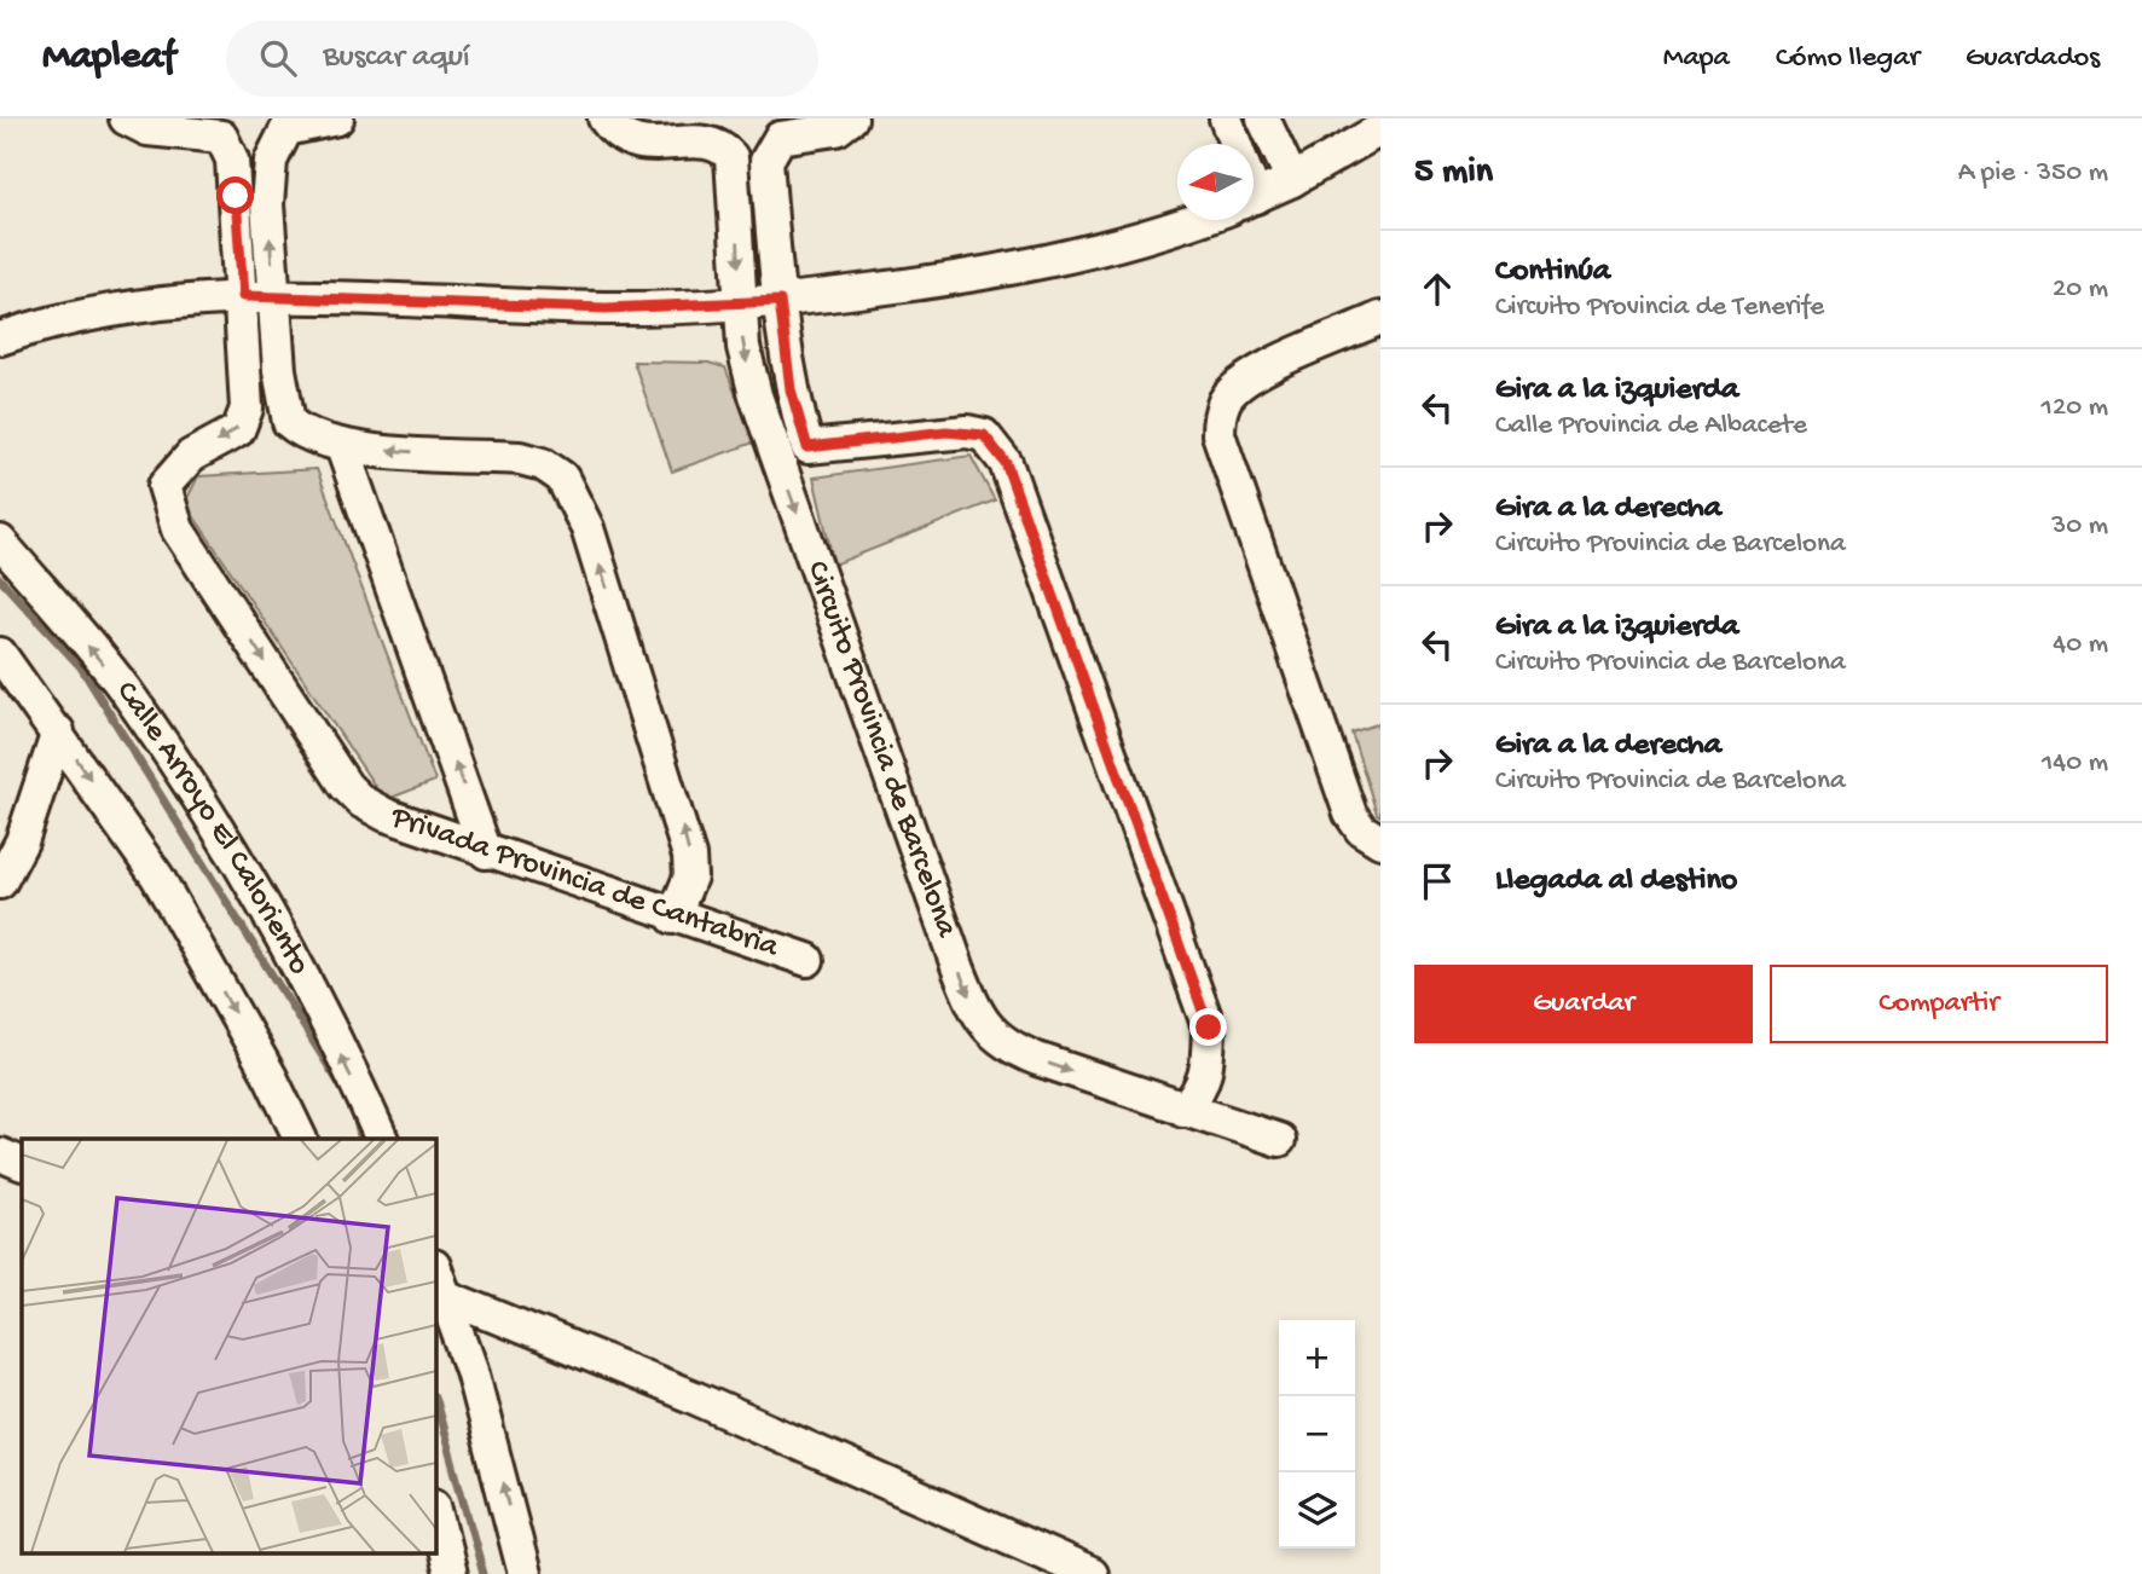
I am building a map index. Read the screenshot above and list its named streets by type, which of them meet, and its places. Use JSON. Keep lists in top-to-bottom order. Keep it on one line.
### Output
{"streets":{"street":["Circuito Provincia de Barcelona","Calle Arroyo El Caloriento","Privada Provincia de Cantabria"]},"one_way":["Circuito Provincia de Barcelona"],"north":"left","page":{"header":"Mapleaf","search":"Buscar aquí","nav":["Mapa","Cómo llegar","Guardados"],"heading":["5 min","A pie · 350 m"],"list":[["Continúa","Circuito Provincia de Tenerife","20 m"],["Gira a la izquierda","Calle Provincia de Albacete","120 m"],["Gira a la derecha","Circuito Provincia de Barcelona","30 m"],["Gira a la izquierda","Circuito Provincia de Barcelona","40 m"],["Gira a la derecha","Circuito Provincia de Barcelona","140 m"],"Llegada al destino"],"buttons":["Guardar","Compartir"],"map_buttons":["+","−"]}}
